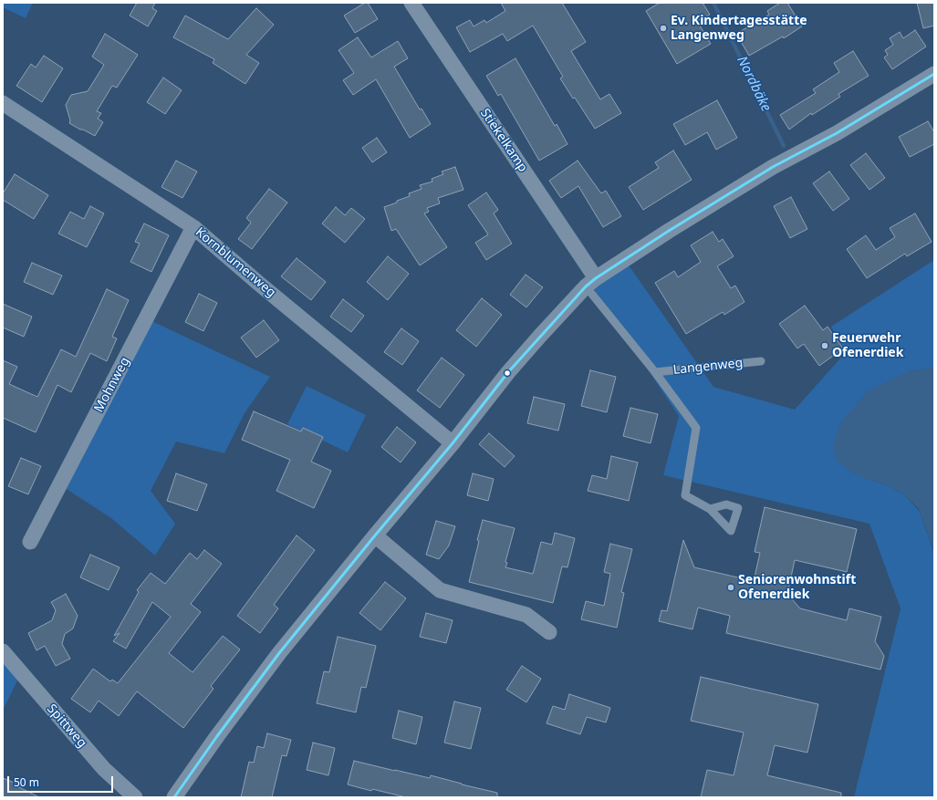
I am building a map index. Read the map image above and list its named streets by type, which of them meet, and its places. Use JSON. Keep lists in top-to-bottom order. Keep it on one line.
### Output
{"streets":{"street":["Stiekelkamp","Kornblumenweg","Mohnweg","Spittweg"],"lane":["Langenweg"]},"crossings":[["Kornblumenweg","Mohnweg"]],"water":["Nordbäke"],"places":["Ev. Kindertagesstätte Langenweg","Feuerwehr Ofenerdiek","Seniorenwohnstift Ofenerdiek"],"scale_bar":"50 m"}
